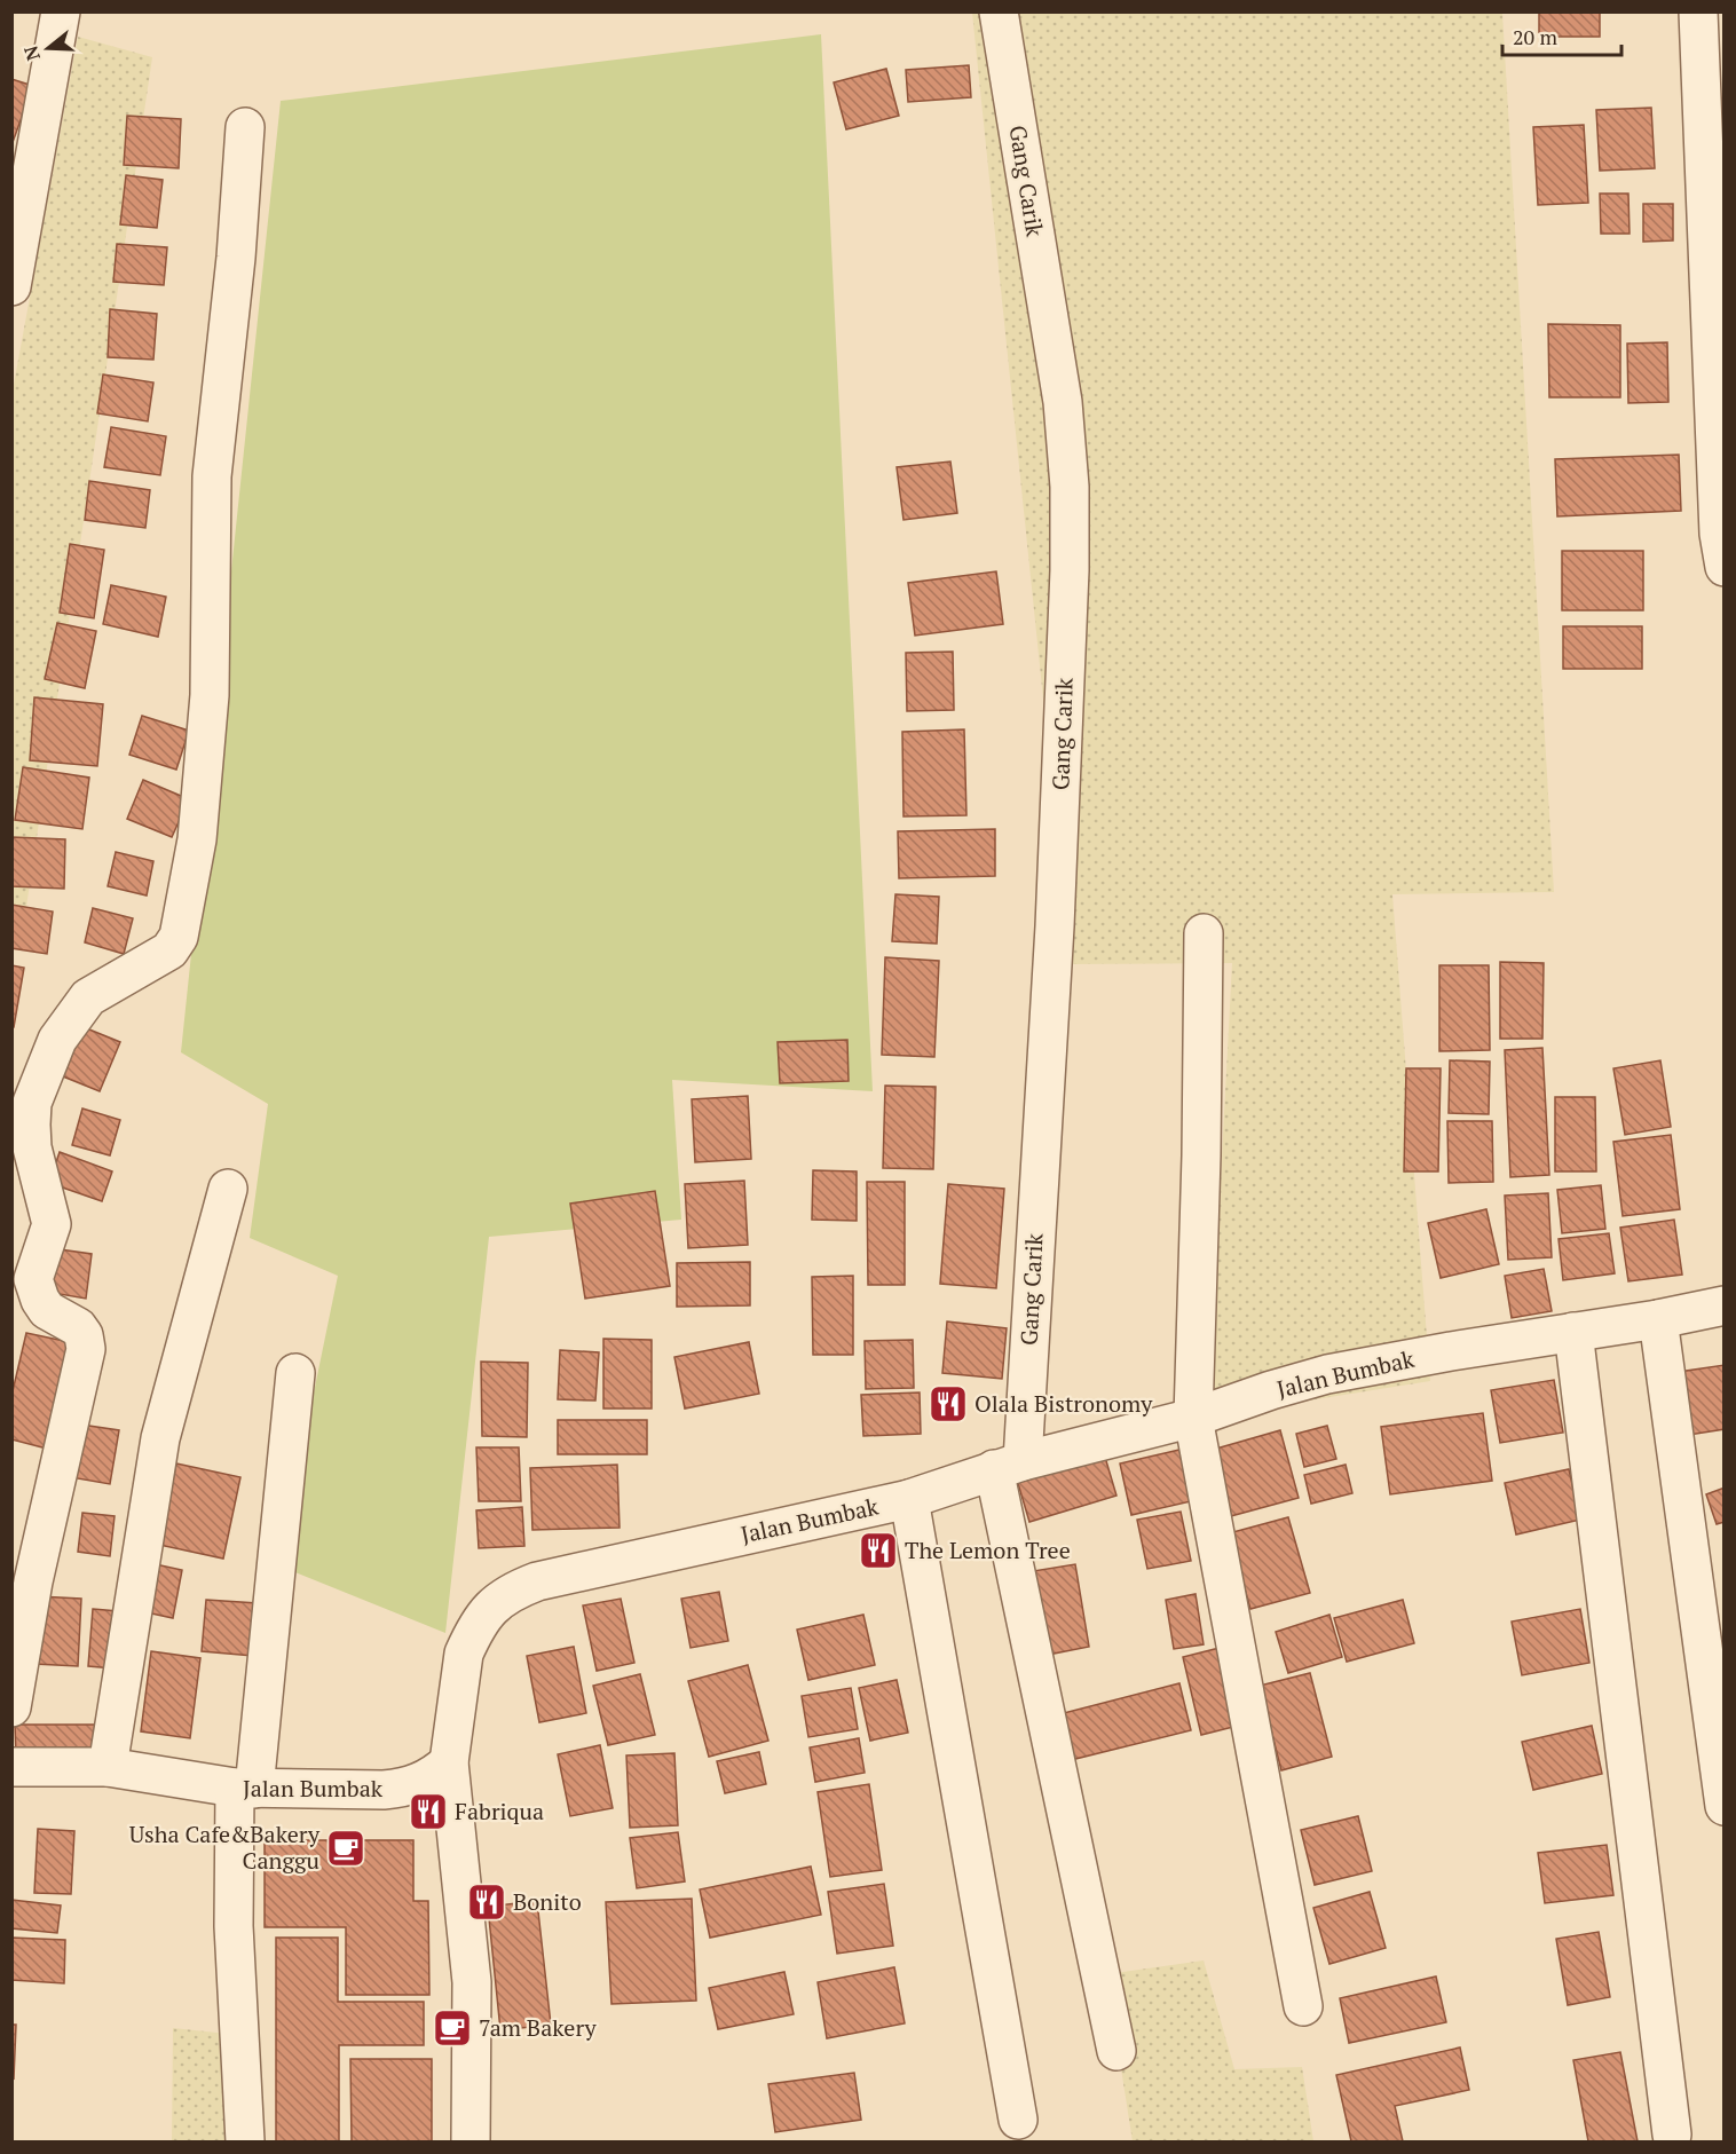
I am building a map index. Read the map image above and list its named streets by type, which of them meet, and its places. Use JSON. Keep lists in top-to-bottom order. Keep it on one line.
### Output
{"streets":{"street":["Gang Carik","Jalan Bumbak"]},"crossings":[["Gang Carik","Jalan Bumbak"]],"places":{"restaurant":["Olala Bistronomy","The Lemon Tree","Fabriqua","Bonito"],"cafe":["Usha Cafe&Bakery Canggu","7am Bakery"]},"scale_bar":"20 m","north":"left"}
